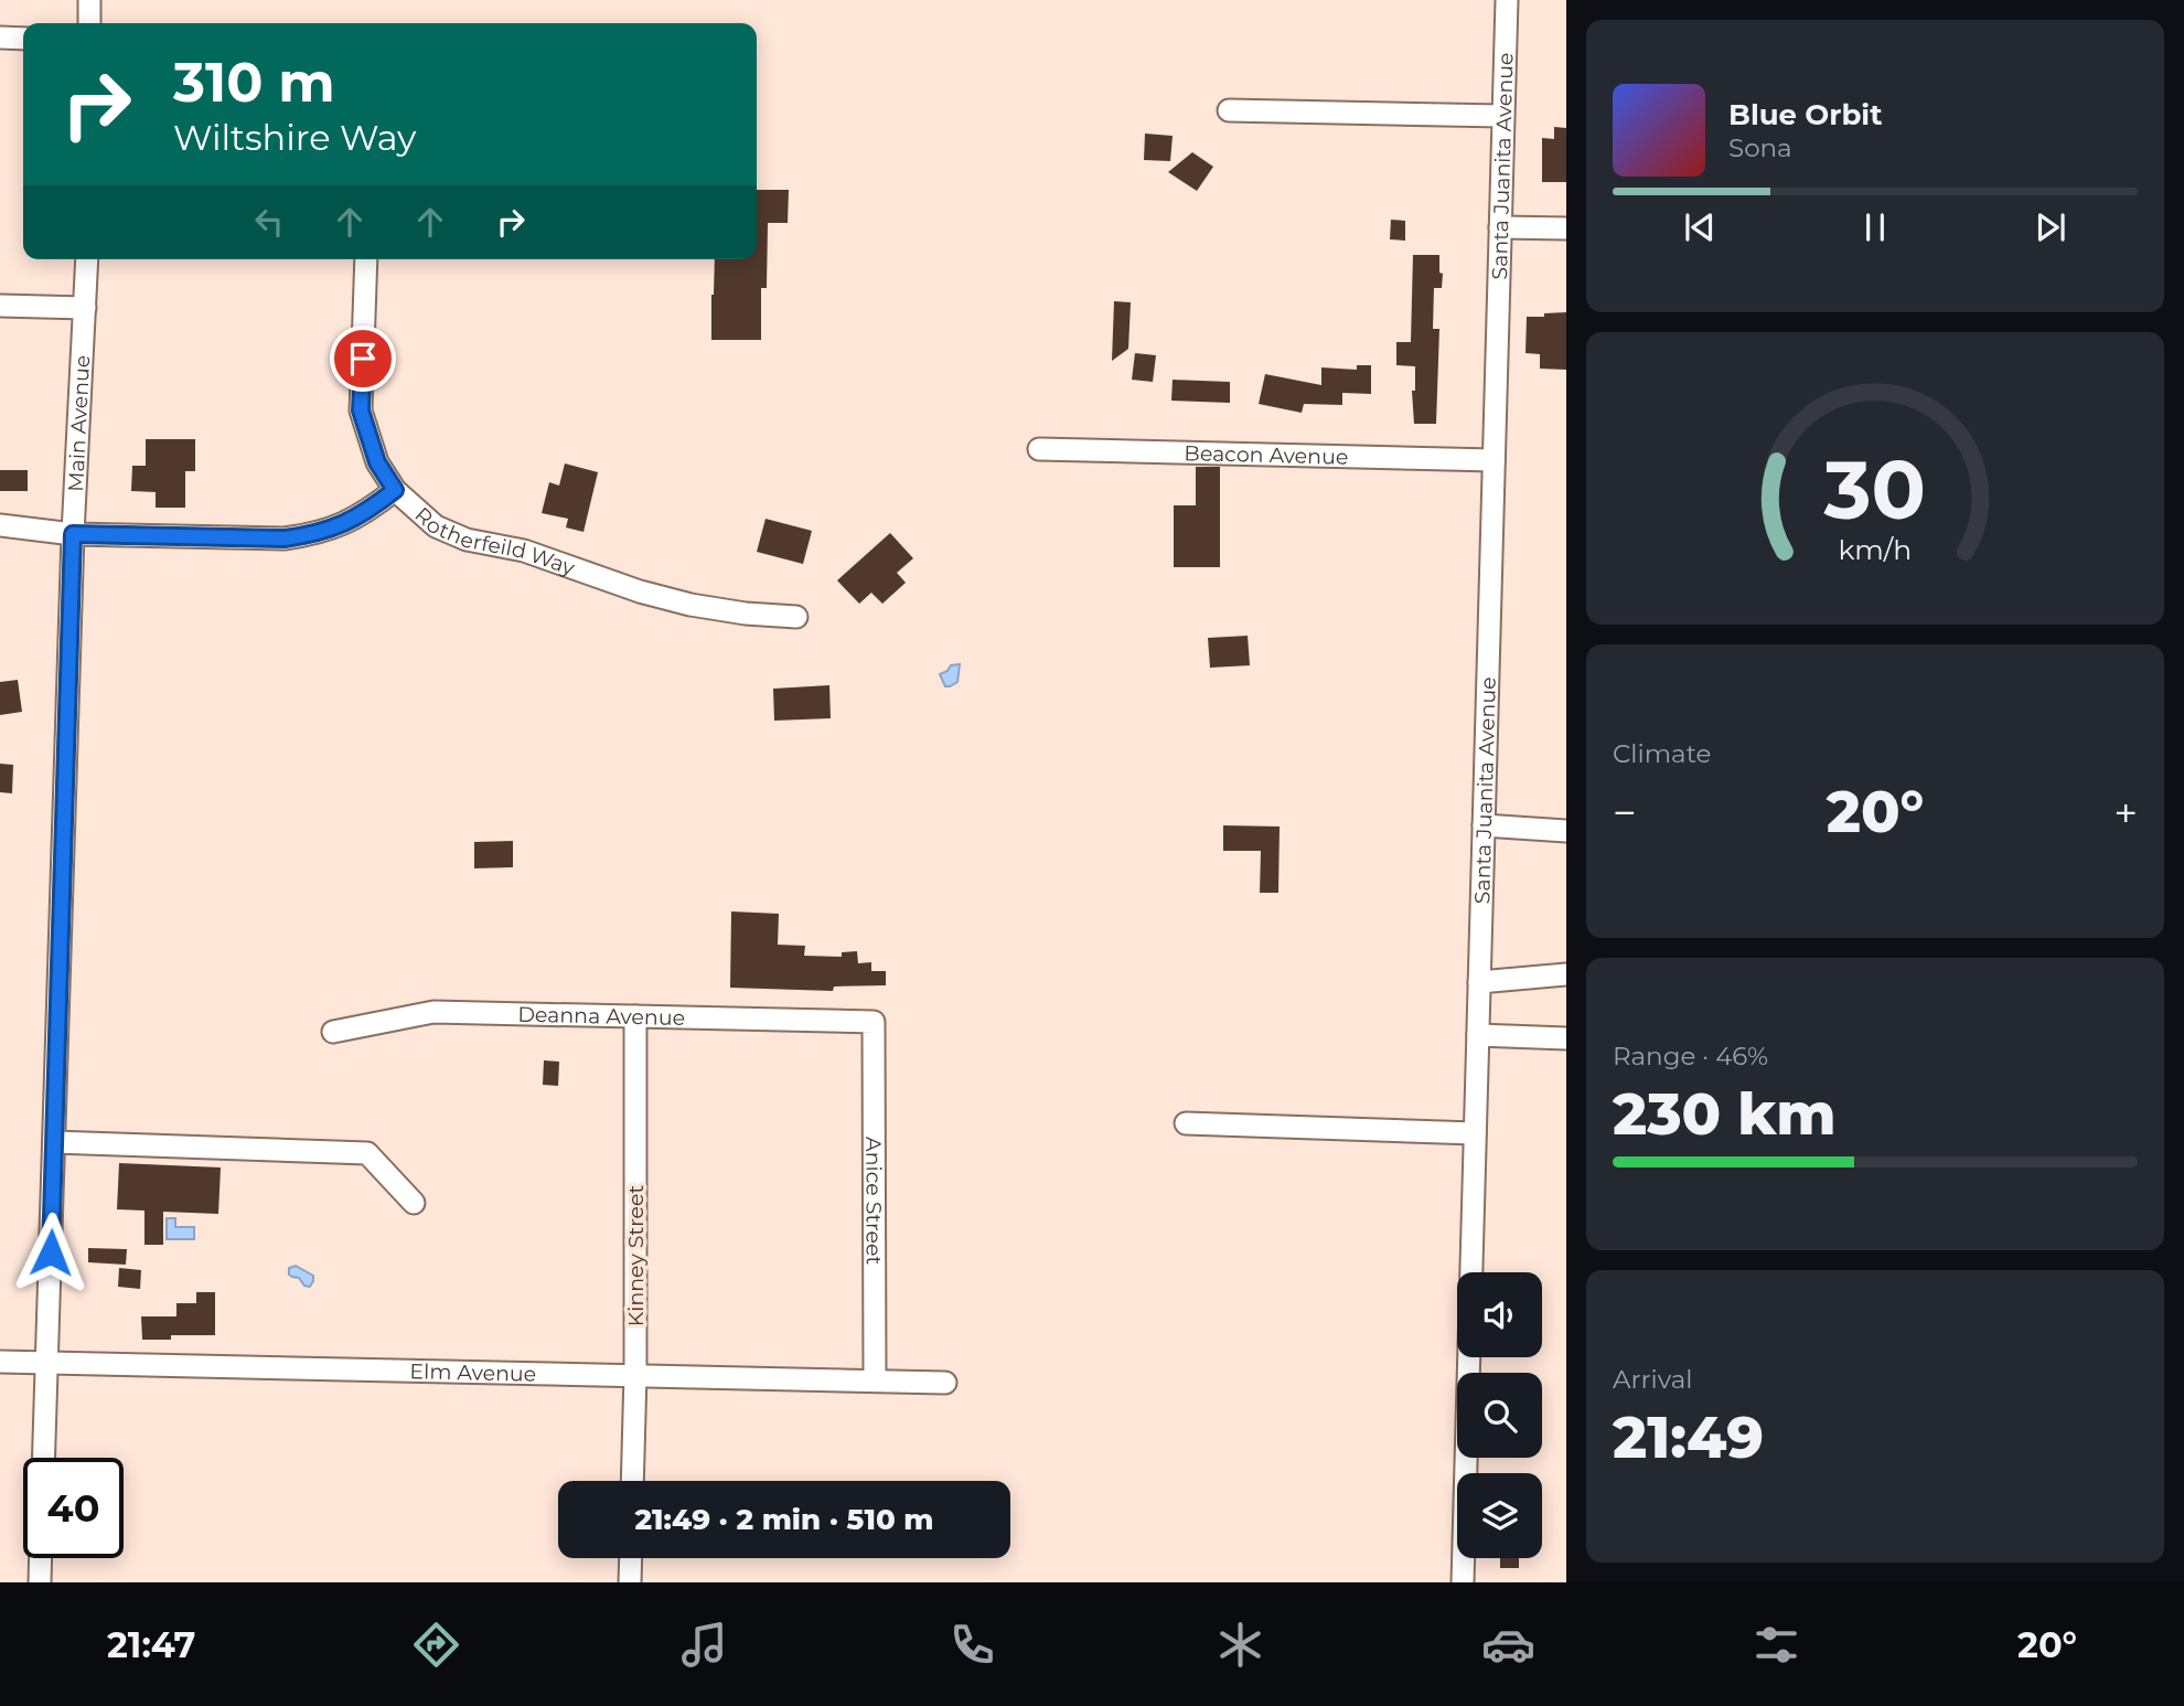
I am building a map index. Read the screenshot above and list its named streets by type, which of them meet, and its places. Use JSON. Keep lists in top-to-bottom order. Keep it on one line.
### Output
{"streets":{"street":["Santa Juanita Avenue","Main Avenue","Beacon Avenue","Rotherfeild Way","Deanna Avenue","Anice Street","Kinney Street","Elm Avenue"]},"crossings":[["Santa Juanita Avenue","Beacon Avenue"],["Main Avenue","Elm Avenue"],["Deanna Avenue","Anice Street"],["Deanna Avenue","Kinney Street"],["Anice Street","Elm Avenue"],["Kinney Street","Elm Avenue"]],"page":{"turn":["310 m","Wiltshire Way"],"song":["Blue Orbit","Sona"],"tile":["Climate",["Range · 46%","230 km"],["Arrival","21:49"]],"heat":["−","20°","+"],"limit":"40","trip":"21:49 · 2 min · 510 m","tabs":["21:47","20°"],"gauge":["30","km/h"]}}
